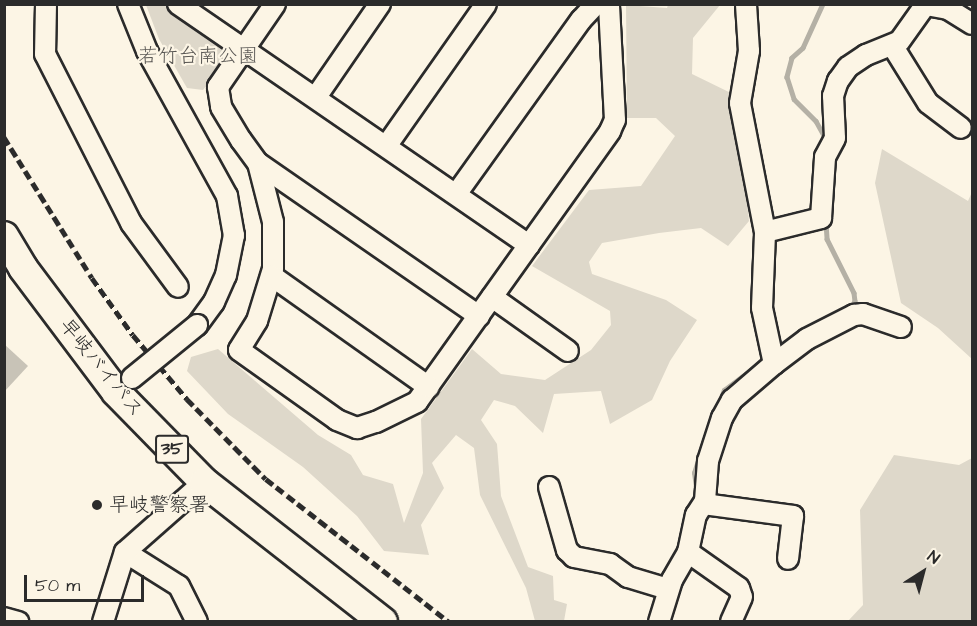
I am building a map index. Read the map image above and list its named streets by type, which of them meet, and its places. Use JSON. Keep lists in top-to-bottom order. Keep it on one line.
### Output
{"streets":{"highway":["早岐バイパス","35"]},"parks":["若竹台南公園"],"places":["早岐警察署"],"scale_bar":"50 m","north":"top right"}
